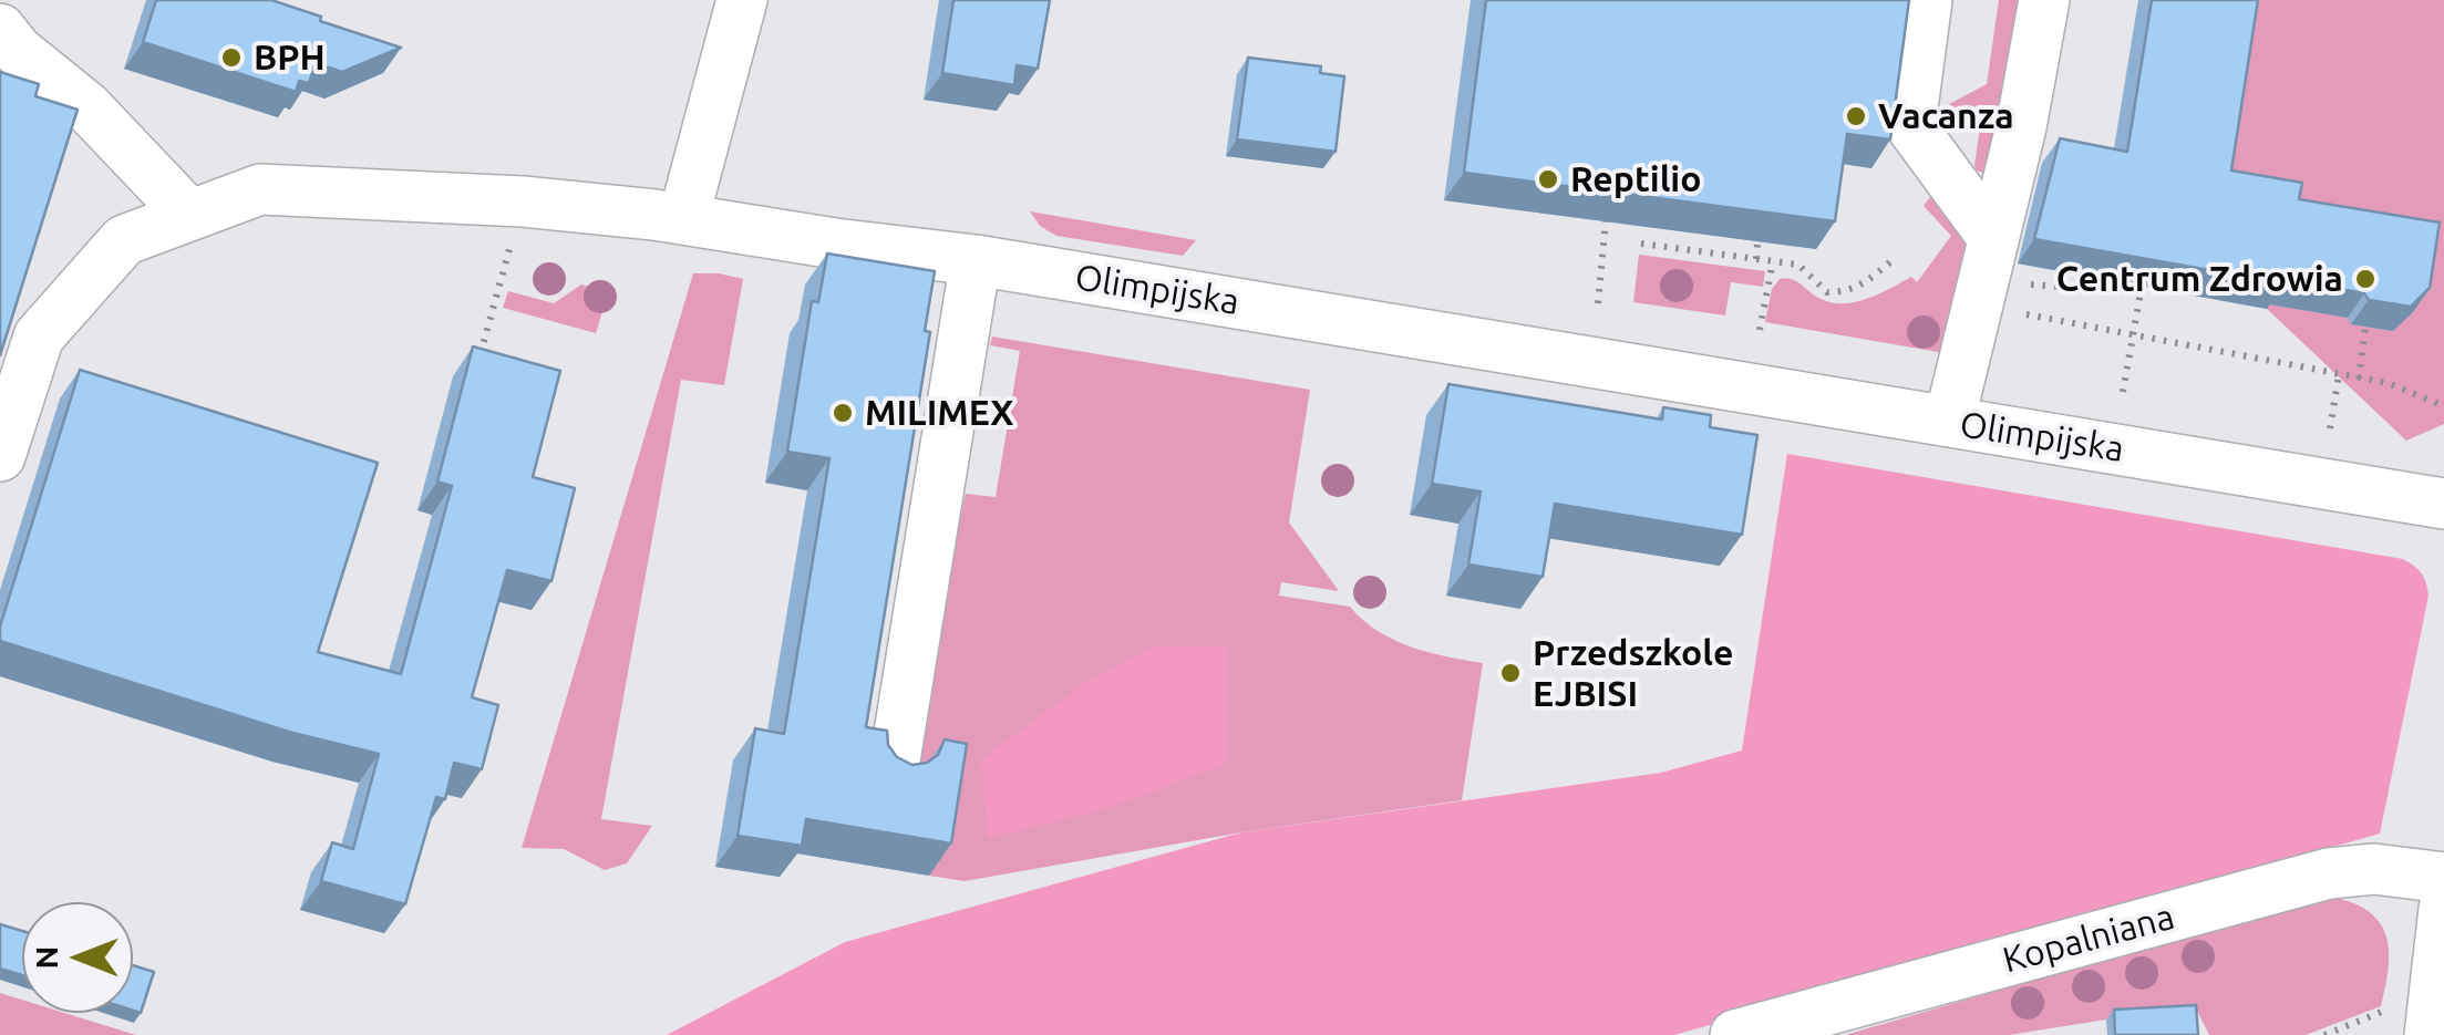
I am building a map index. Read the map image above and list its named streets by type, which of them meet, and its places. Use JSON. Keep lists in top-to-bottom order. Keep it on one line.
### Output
{"streets":{"street":["Olimpijska","Kopalniana"]},"places":["BPH","Vacanza","Reptilio","Centrum Zdrowia","MILIMEX","Przedszkole EJBISI"],"north":"left"}
